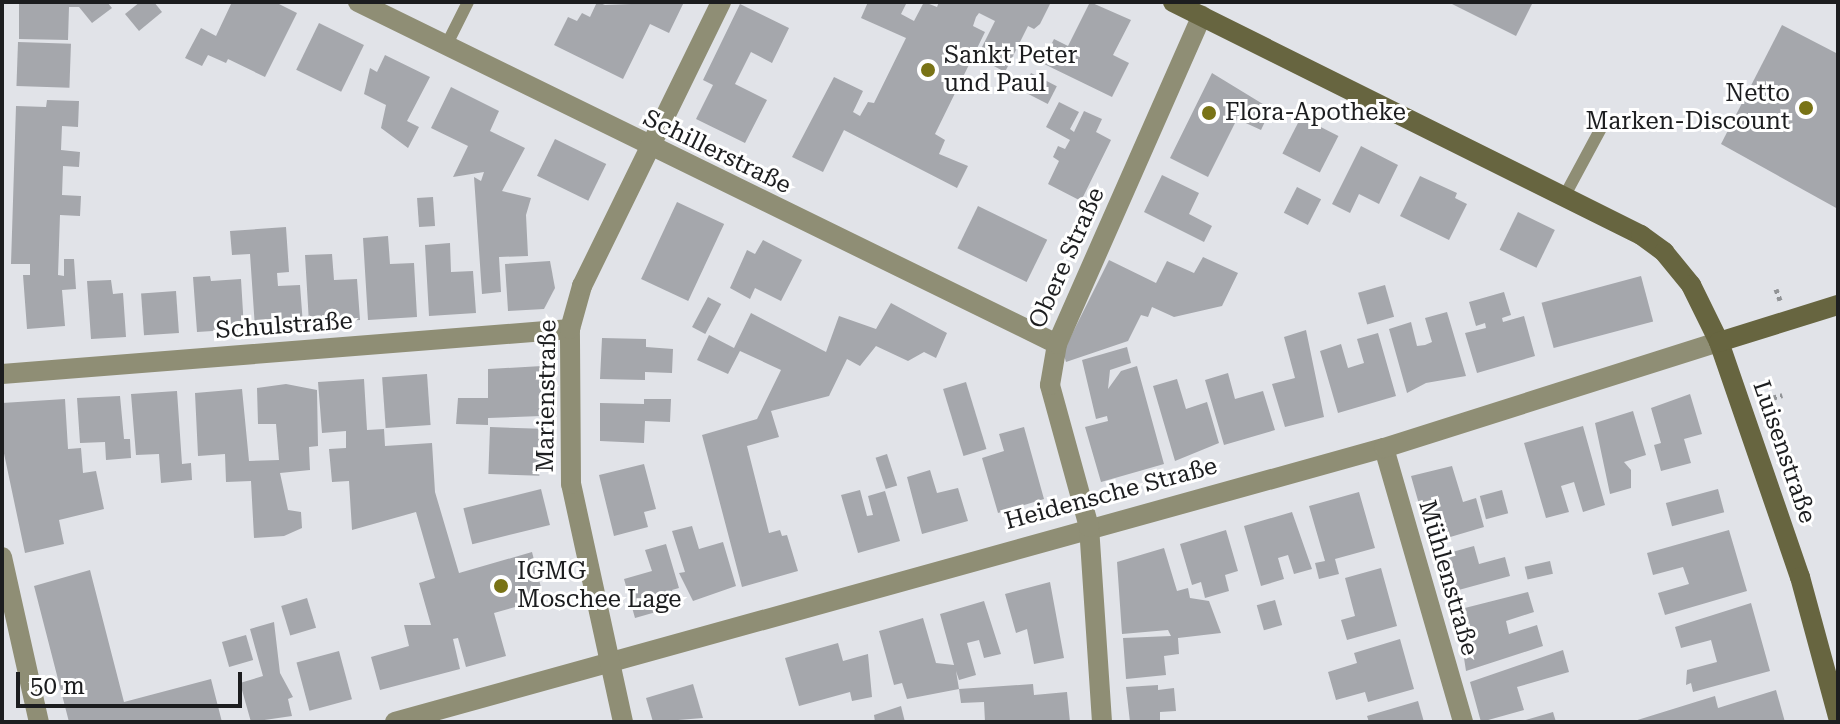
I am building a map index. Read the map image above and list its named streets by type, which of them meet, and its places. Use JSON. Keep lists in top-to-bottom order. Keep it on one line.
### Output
{"streets":{"main road":["Luisenstraße","Heidensche Straße"],"street":["Schillerstraße","Obere Straße","Schulstraße","Marienstraße","Mühlenstraße"]},"crossings":[["Schillerstraße","Obere Straße"],["Schillerstraße","Marienstraße"],["Obere Straße","Luisenstraße"],["Obere Straße","Heidensche Straße"],["Schulstraße","Marienstraße"],["Marienstraße","Heidensche Straße"],["Luisenstraße","Heidensche Straße"],["Heidensche Straße","Mühlenstraße"]],"places":["Sankt Peter und Paul","Netto Marken-Discount","Flora-Apotheke","IGMG Moschee Lage"],"scale_bar":"50 m"}
